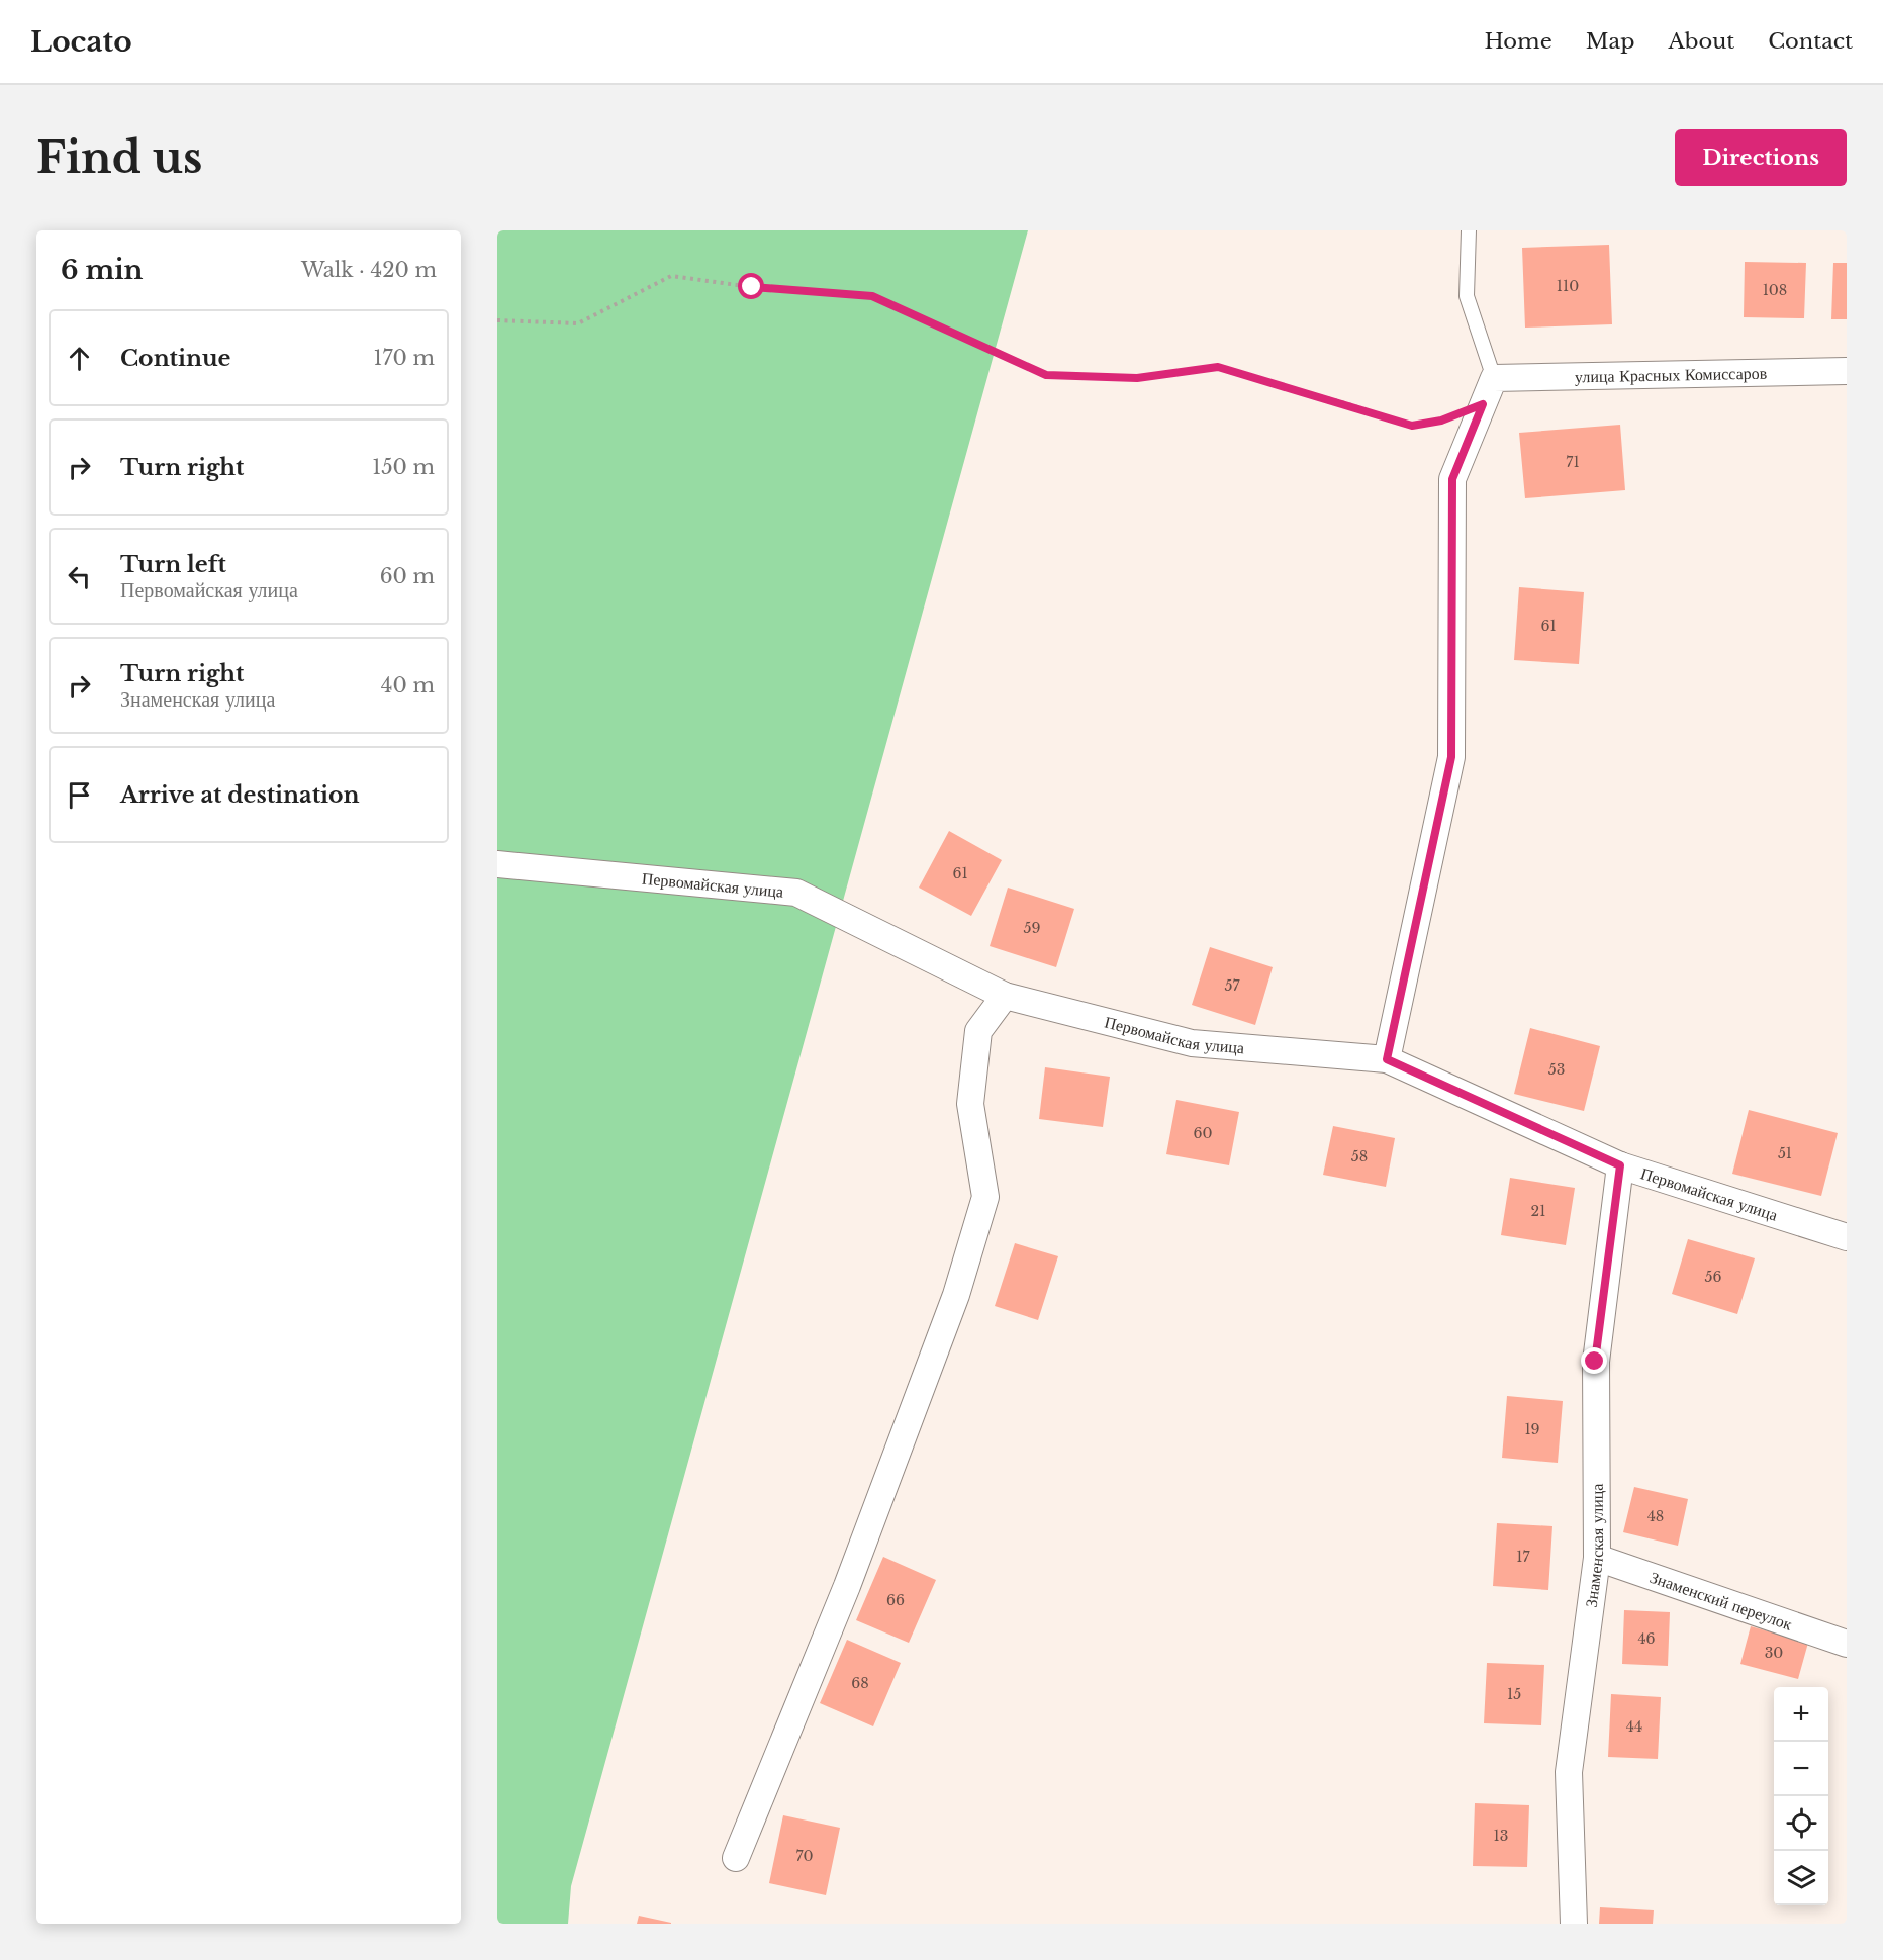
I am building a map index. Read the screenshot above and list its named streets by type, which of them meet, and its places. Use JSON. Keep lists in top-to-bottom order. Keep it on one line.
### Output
{"streets":{"street":["улица Красных Комиссаров","Первомайская улица","Знаменская улица","Знаменский переулок"]},"crossings":[["Первомайская улица","Знаменская улица"],["Знаменская улица","Знаменский переулок"]],"house_numbers":["110","108","71","61","61","59","57","53","60","51","58","21","56","19","48","17","66","46","30","68","15","44","13","70"],"page":{"header":"Locato","nav":["Home","Map","About","Contact"],"buttons":"Directions","title":"Find us","heading":["6 min","Walk · 420 m"],"list":[["Continue","170 m"],["Turn right","150 m"],["Turn left","Первомайская улица","60 m"],["Turn right","Знаменская улица","40 m"],"Arrive at destination"],"map_buttons":["+","−"]}}
